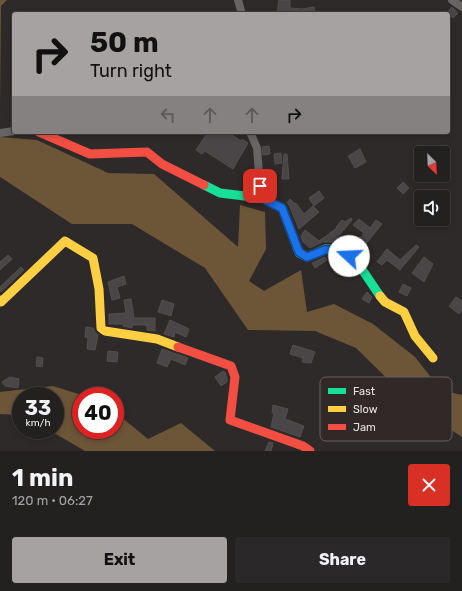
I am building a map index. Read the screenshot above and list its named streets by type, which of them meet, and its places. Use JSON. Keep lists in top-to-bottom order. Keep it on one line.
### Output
{"legend":["Fast","Slow","Jam"],"north":"bottom right","page":{"turn":["50 m","Turn right"],"speed":"33 km/h","limit":"40","heading":["1 min","120 m · 06:27"],"buttons":["Exit","Share"]}}
